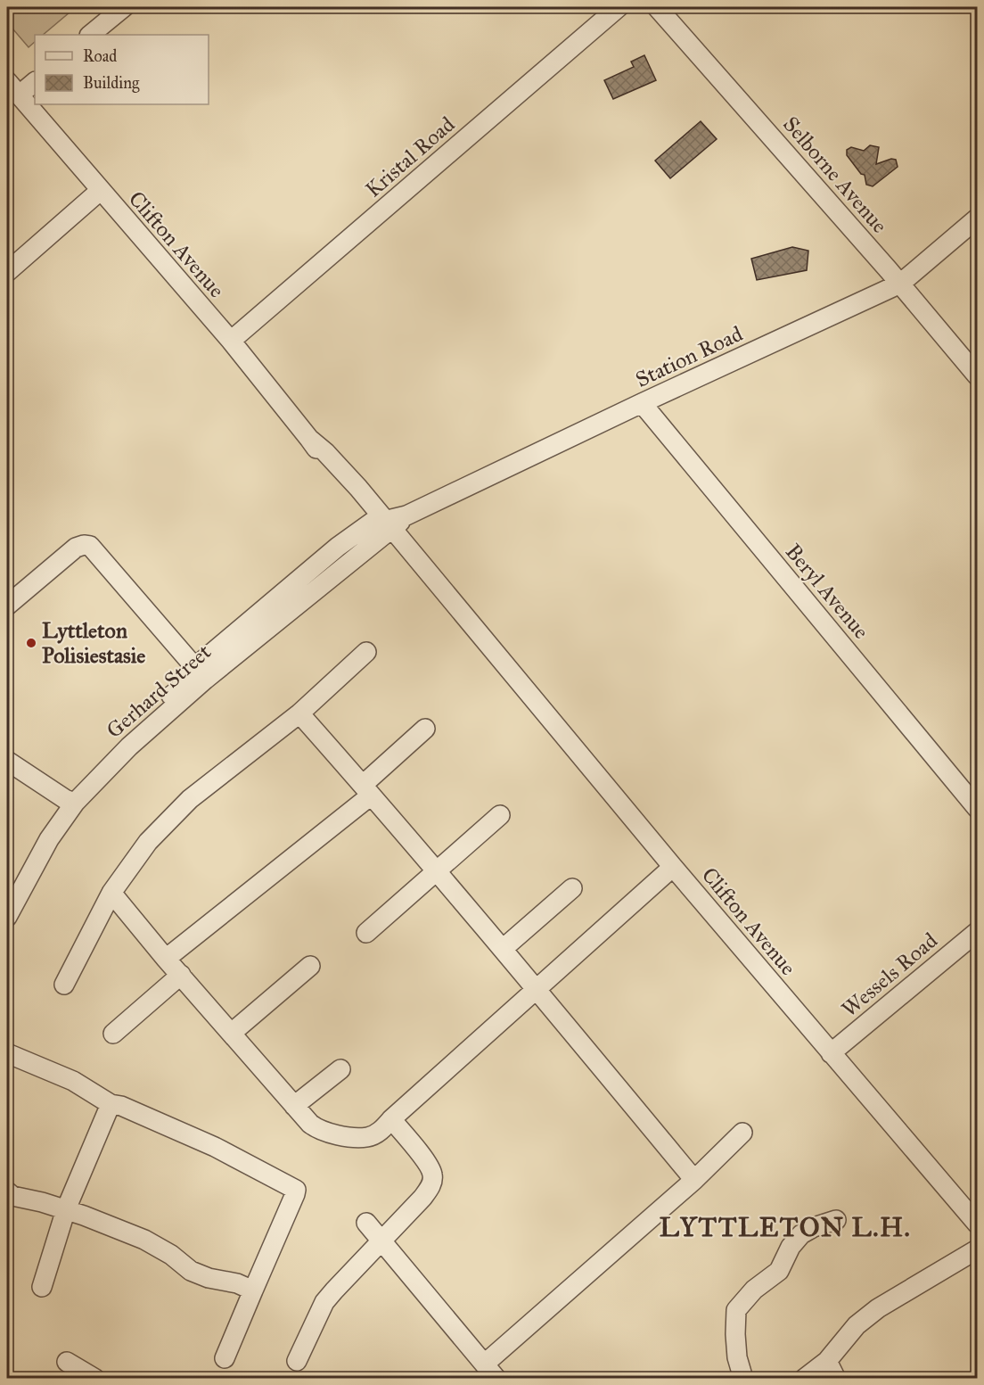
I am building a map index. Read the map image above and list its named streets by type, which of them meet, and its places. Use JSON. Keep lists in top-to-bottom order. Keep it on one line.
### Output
{"streets":{"street":["Kristal Road","Selborne Avenue","Clifton Avenue","Station Road","Beryl Avenue","Gerhard Street","Wessels Road"]},"crossings":[["Kristal Road","Clifton Avenue"],["Selborne Avenue","Station Road"],["Clifton Avenue","Station Road"],["Clifton Avenue","Gerhard Street"],["Clifton Avenue","Wessels Road"],["Station Road","Beryl Avenue"],["Station Road","Gerhard Street"]],"districts":["LYTTLETON L.H."],"places":["Lyttleton Polisiestasie"],"legend":["Road","Building"]}
